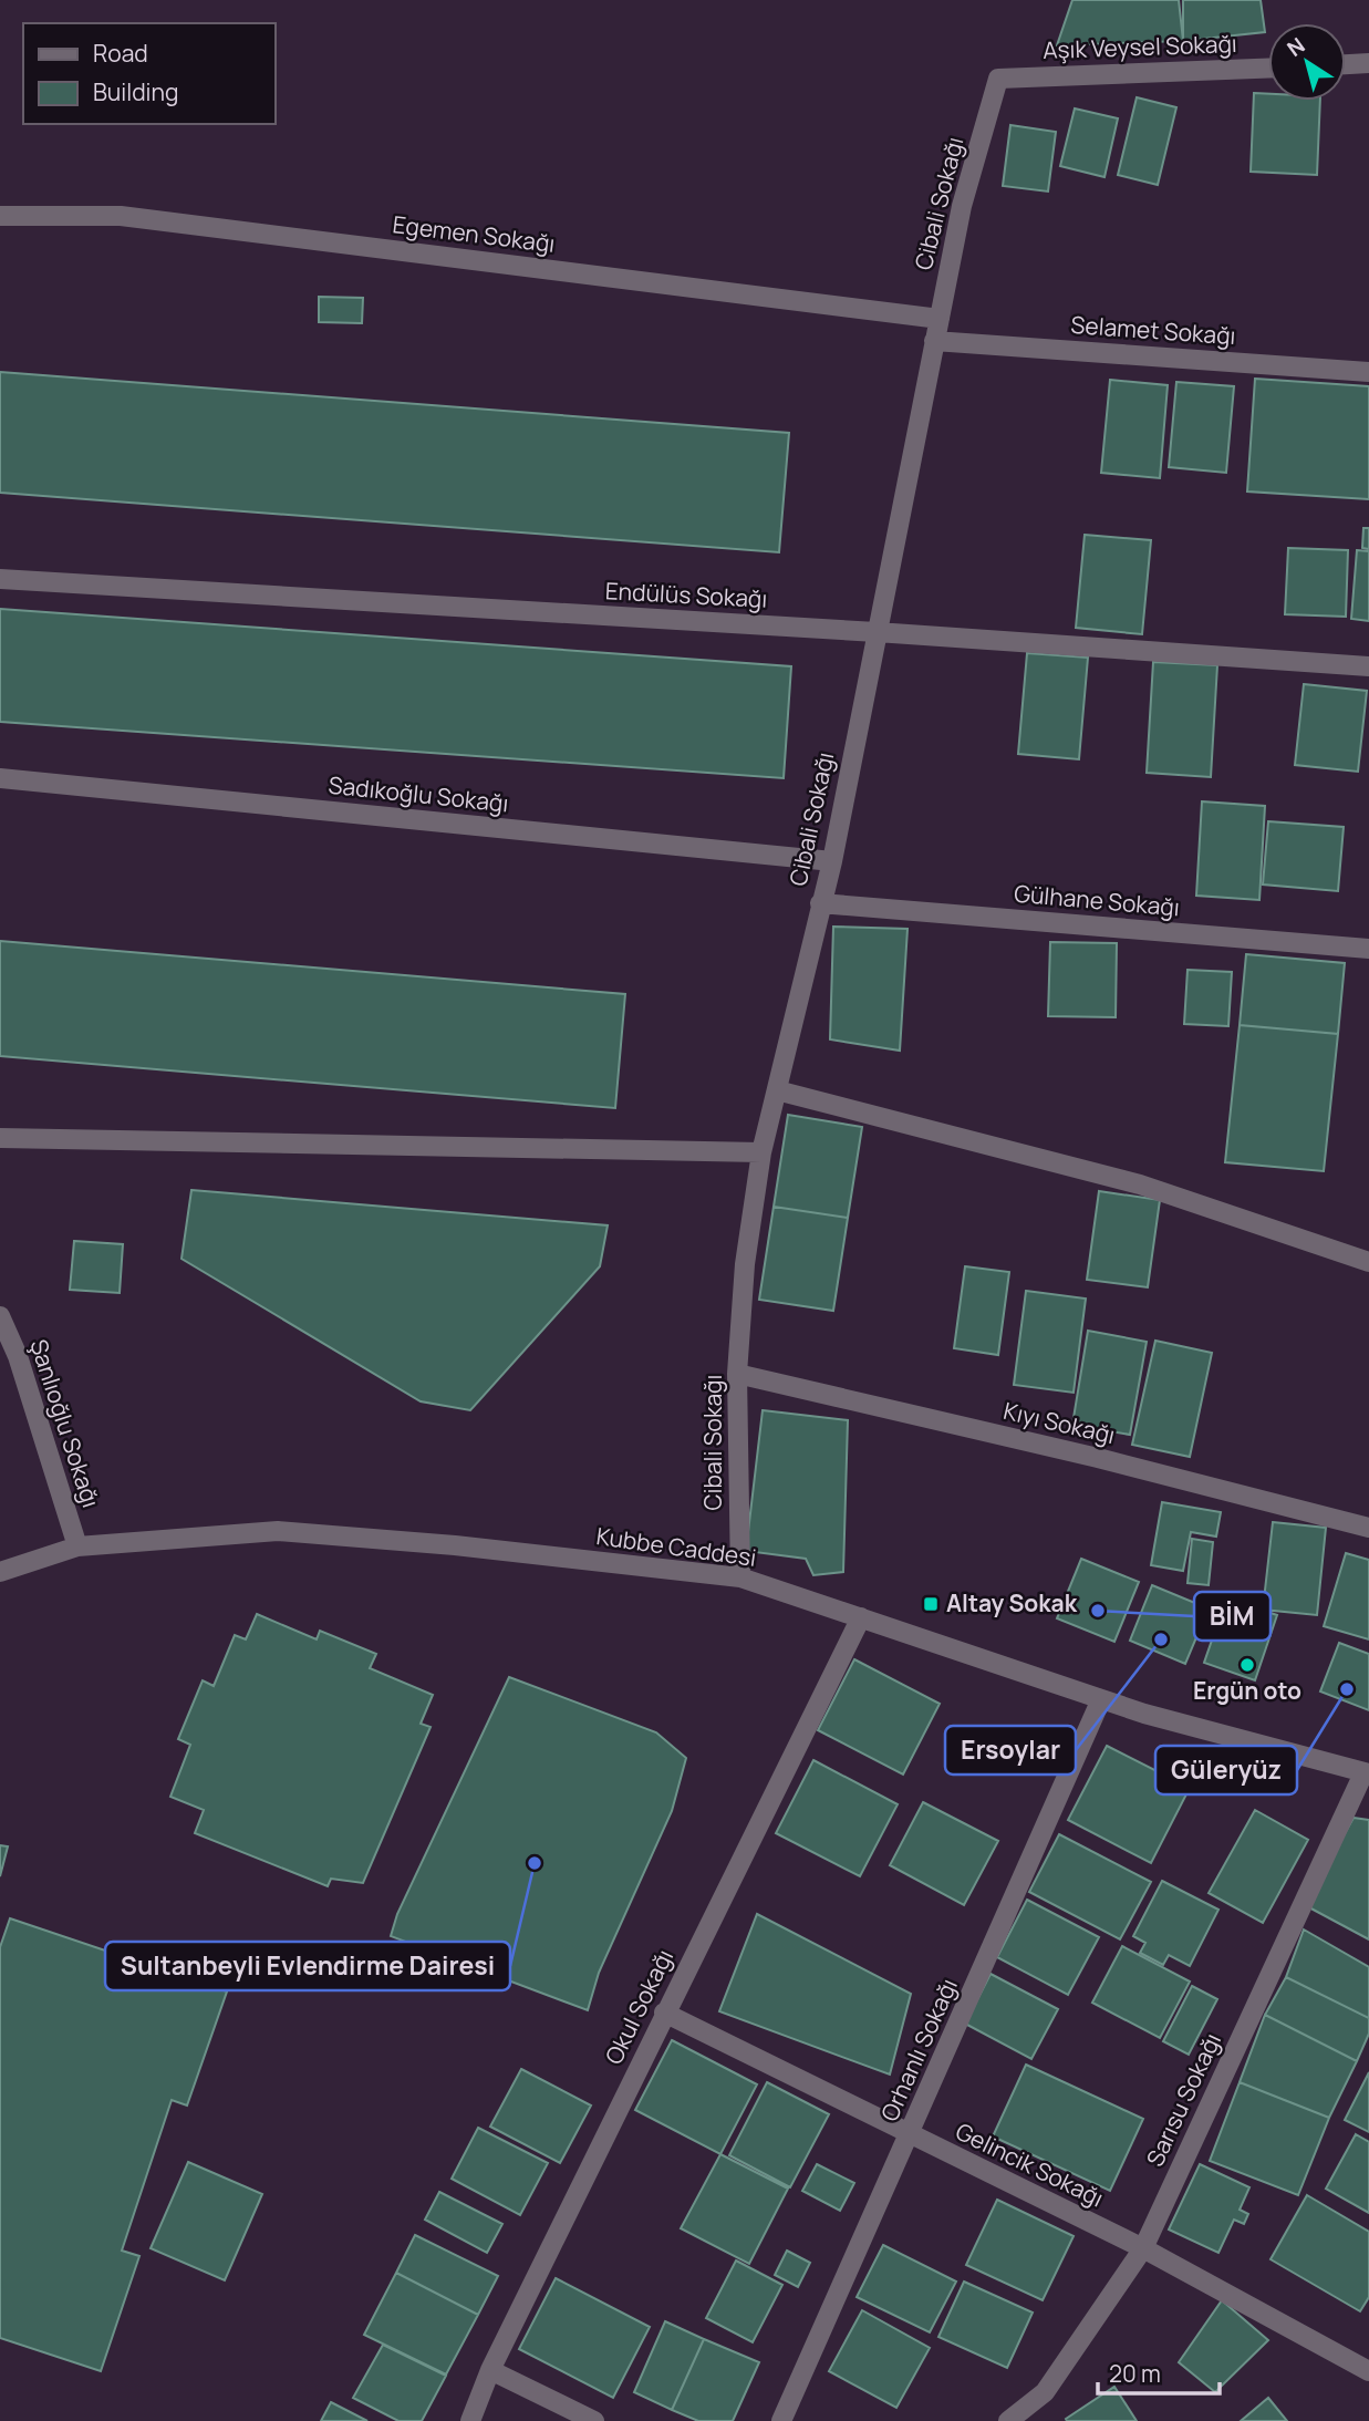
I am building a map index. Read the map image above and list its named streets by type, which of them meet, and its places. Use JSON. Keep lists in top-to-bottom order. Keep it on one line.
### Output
{"streets":{"street":["Aşık Veysel Sokağı","Cibali Sokağı","Egemen Sokağı","Selamet Sokağı","Endülüs Sokağı","Sadıkoğlu Sokağı","Gülhane Sokağı","Şanlıoğlu Sokağı","Kıyı Sokağı","Kubbe Caddesi","Okul Sokağı","Orhanlı Sokağı","Sarısu Sokağı","Gelincik Sokağı"]},"crossings":[["Aşık Veysel Sokağı","Cibali Sokağı"],["Cibali Sokağı","Egemen Sokağı"],["Cibali Sokağı","Selamet Sokağı"],["Cibali Sokağı","Endülüs Sokağı"],["Cibali Sokağı","Sadıkoğlu Sokağı"],["Cibali Sokağı","Gülhane Sokağı"],["Cibali Sokağı","Kıyı Sokağı"],["Cibali Sokağı","Kubbe Caddesi"],["Şanlıoğlu Sokağı","Kubbe Caddesi"],["Kubbe Caddesi","Okul Sokağı"],["Kubbe Caddesi","Orhanlı Sokağı"],["Kubbe Caddesi","Sarısu Sokağı"],["Okul Sokağı","Gelincik Sokağı"],["Orhanlı Sokağı","Gelincik Sokağı"],["Sarısu Sokağı","Gelincik Sokağı"]],"places":{"transit":["Altay Sokak"],"other":["BİM","Ersoylar","Ergün oto","Güleryüz","Sultanbeyli Evlendirme Dairesi"]},"legend":["Road","Building"],"scale_bar":"20 m","north":"top left"}
